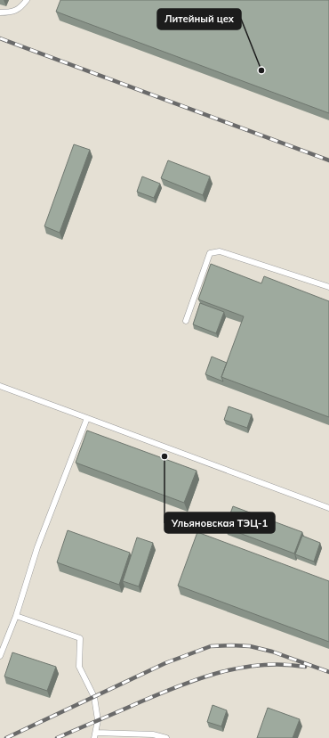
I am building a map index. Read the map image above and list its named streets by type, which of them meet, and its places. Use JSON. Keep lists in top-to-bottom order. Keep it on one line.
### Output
{"places":["Литейный цех","Ульяновская ТЭЦ-1"]}
